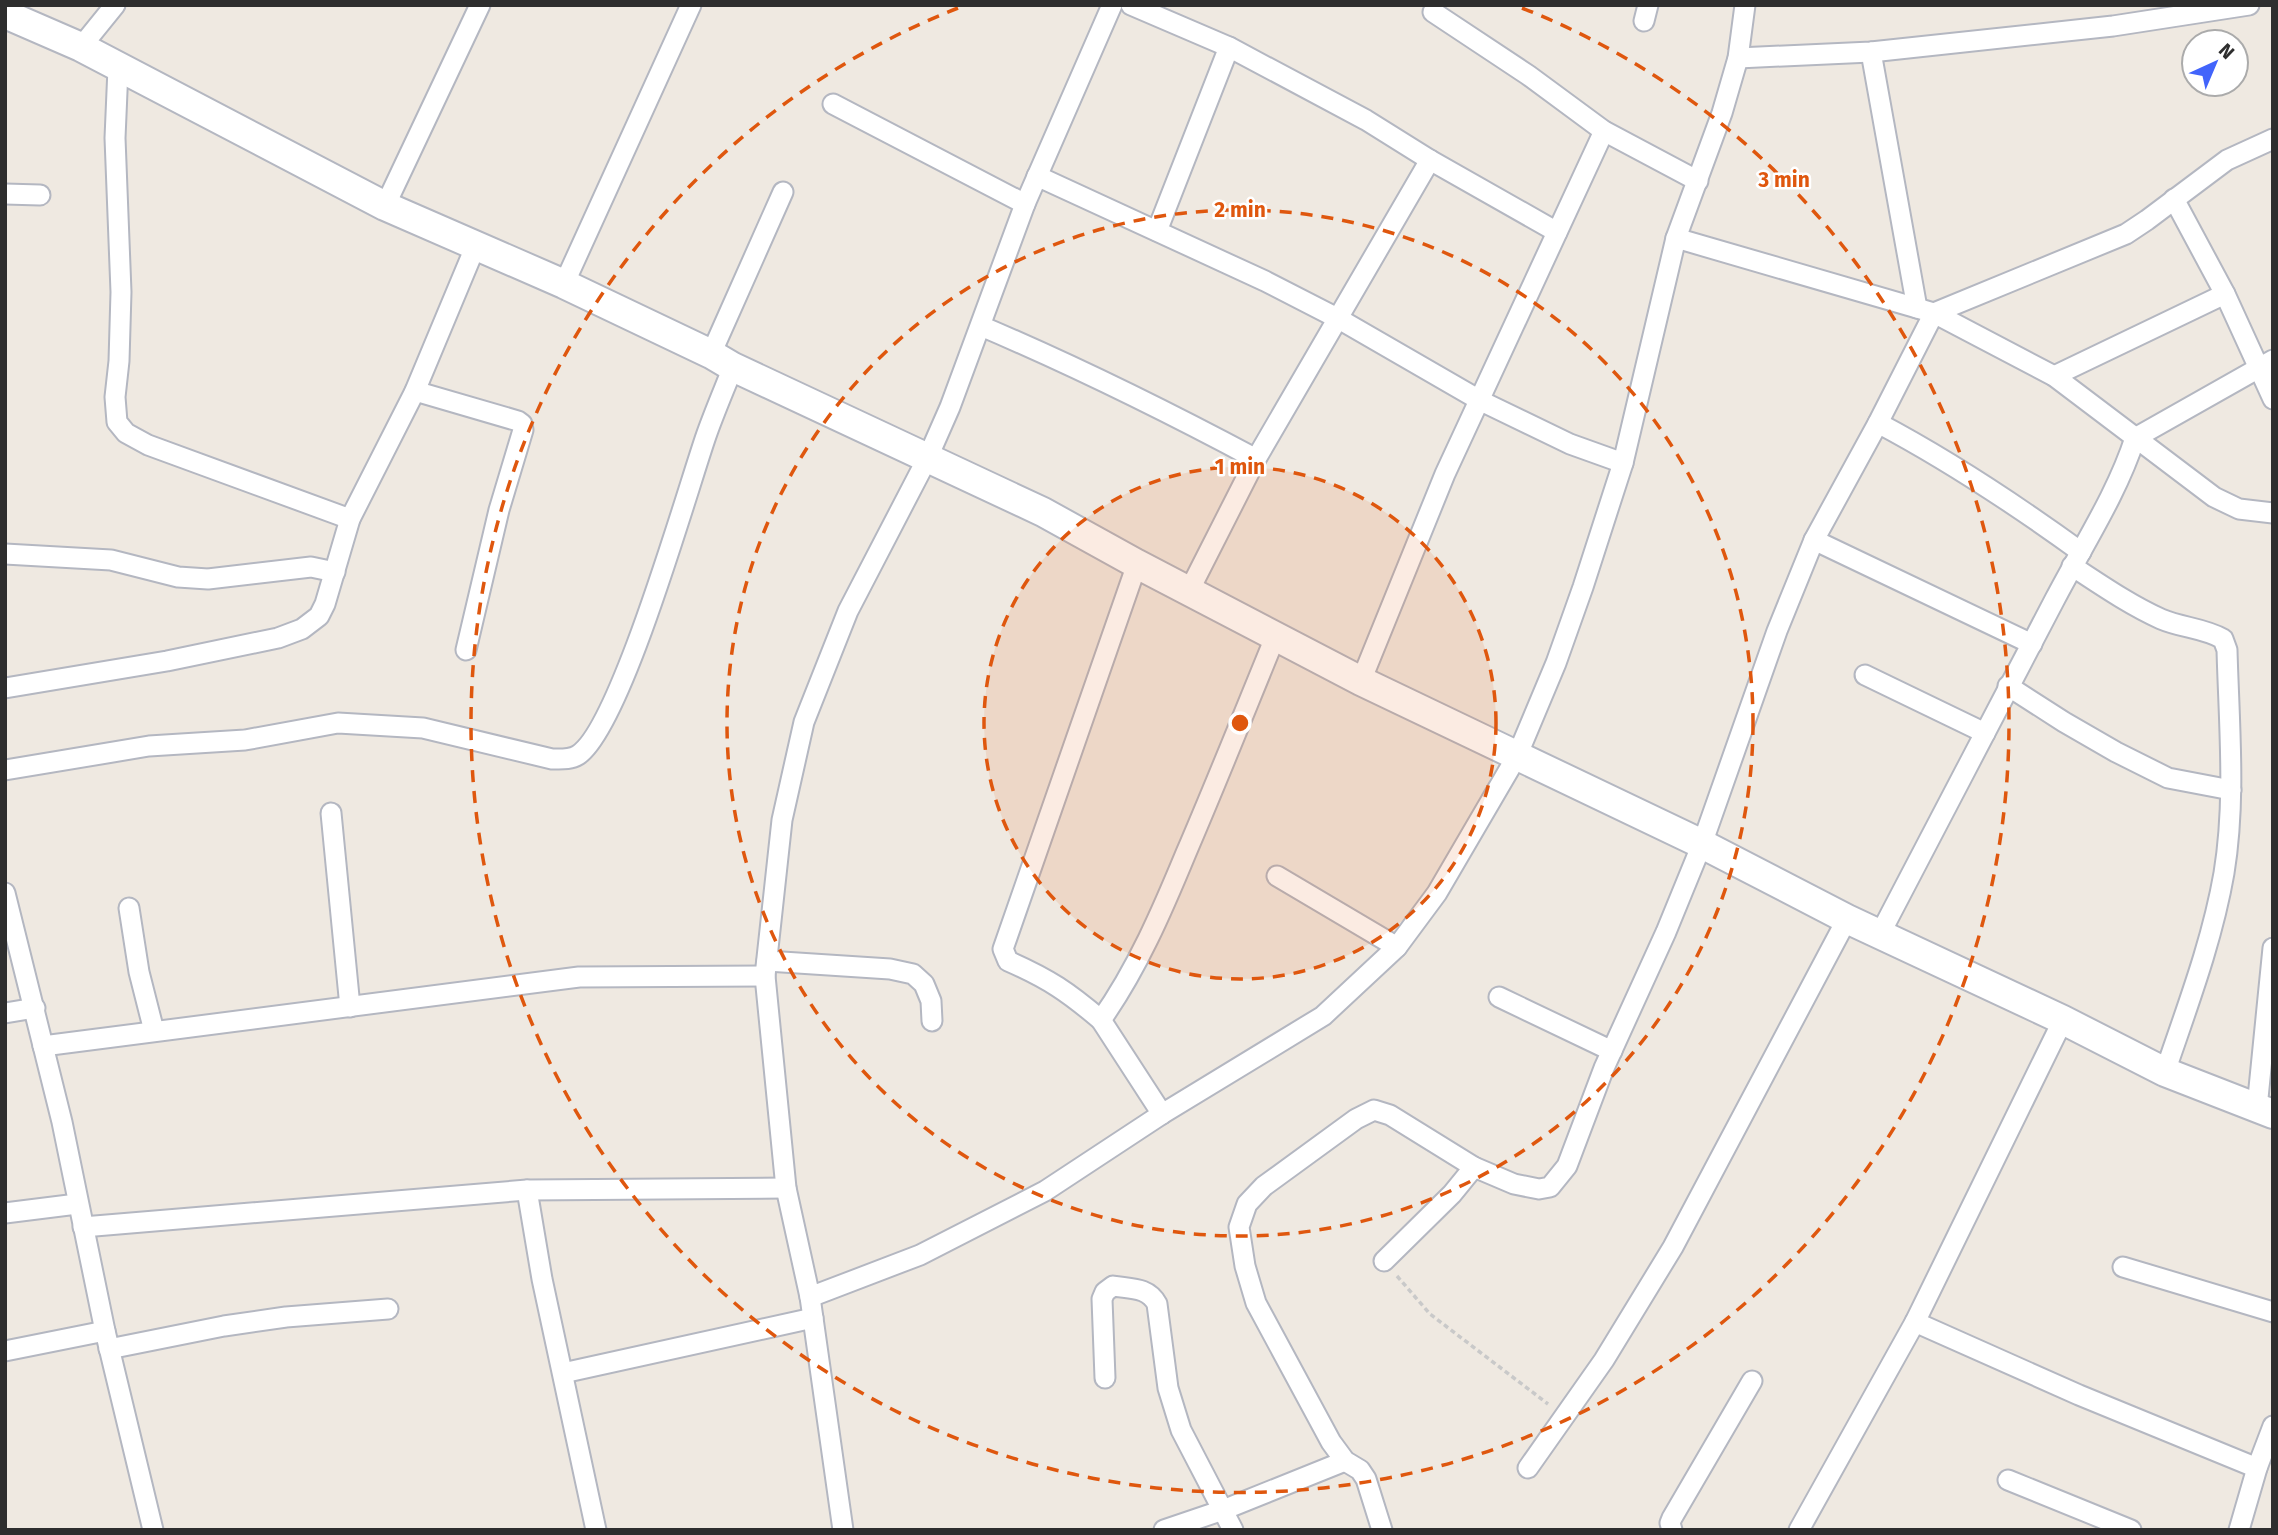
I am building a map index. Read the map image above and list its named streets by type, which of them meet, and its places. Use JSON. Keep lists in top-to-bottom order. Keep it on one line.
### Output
{"north":"top right","rings":["3 min","2 min","1 min"]}
